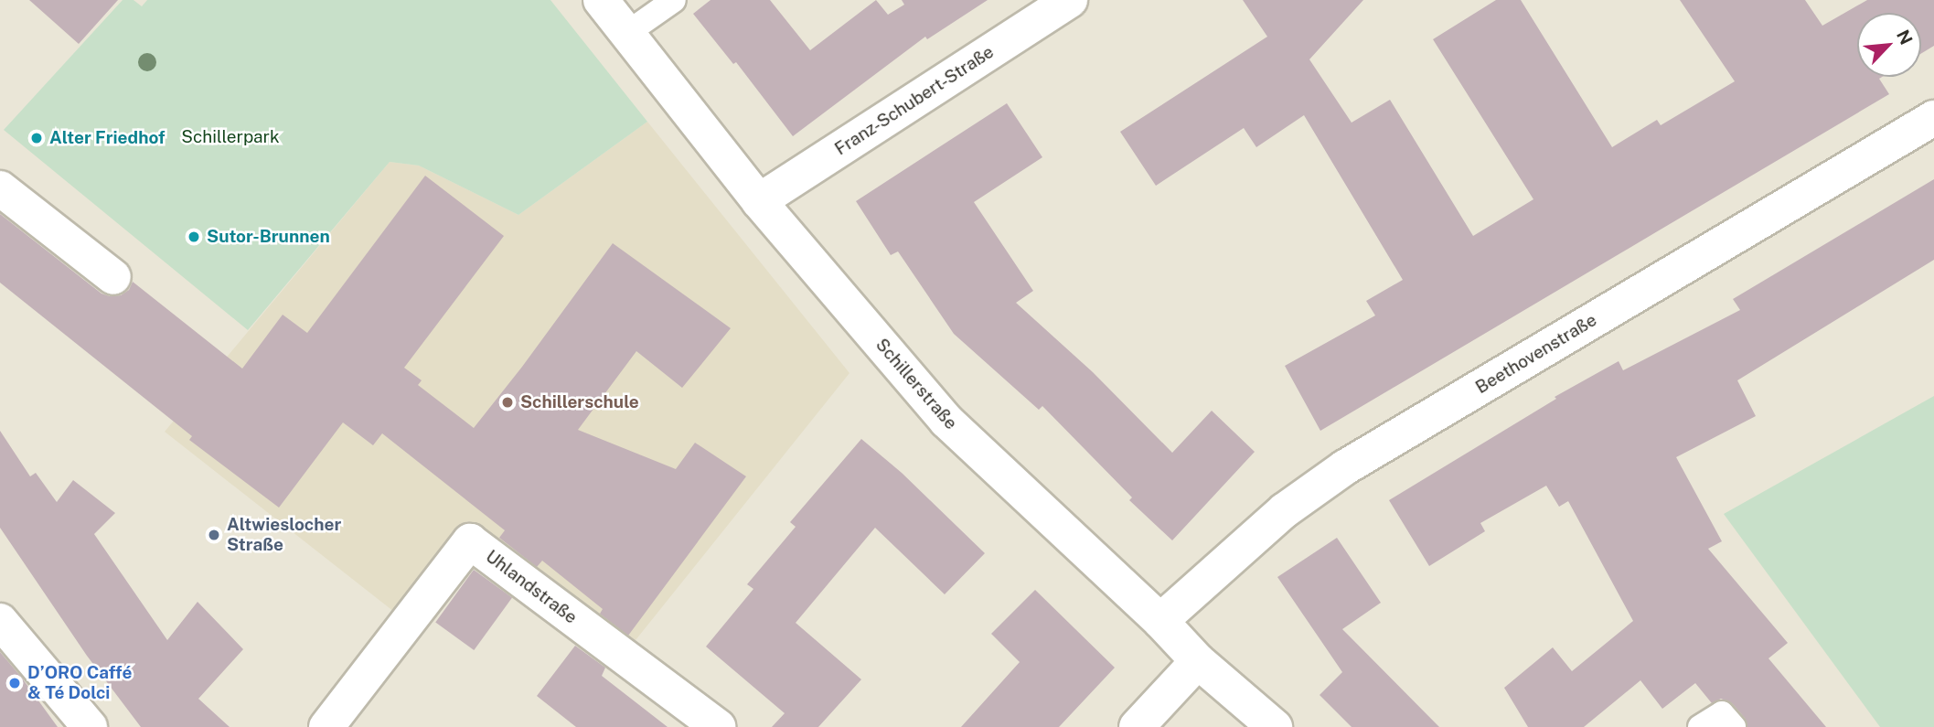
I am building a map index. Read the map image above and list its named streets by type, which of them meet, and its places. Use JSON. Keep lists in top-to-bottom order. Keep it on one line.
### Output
{"streets":{"street":["Franz-Schubert-Straße","Beethovenstraße","Schillerstraße","Uhlandstraße"]},"crossings":[["Franz-Schubert-Straße","Schillerstraße"],["Beethovenstraße","Schillerstraße"]],"parks":["Schillerpark"],"places":["Alter Friedhof","Sutor-Brunnen","Schillerschule","Altwieslocher Straße","D’ORO Caffé & Té Dolci"],"north":"top right"}
